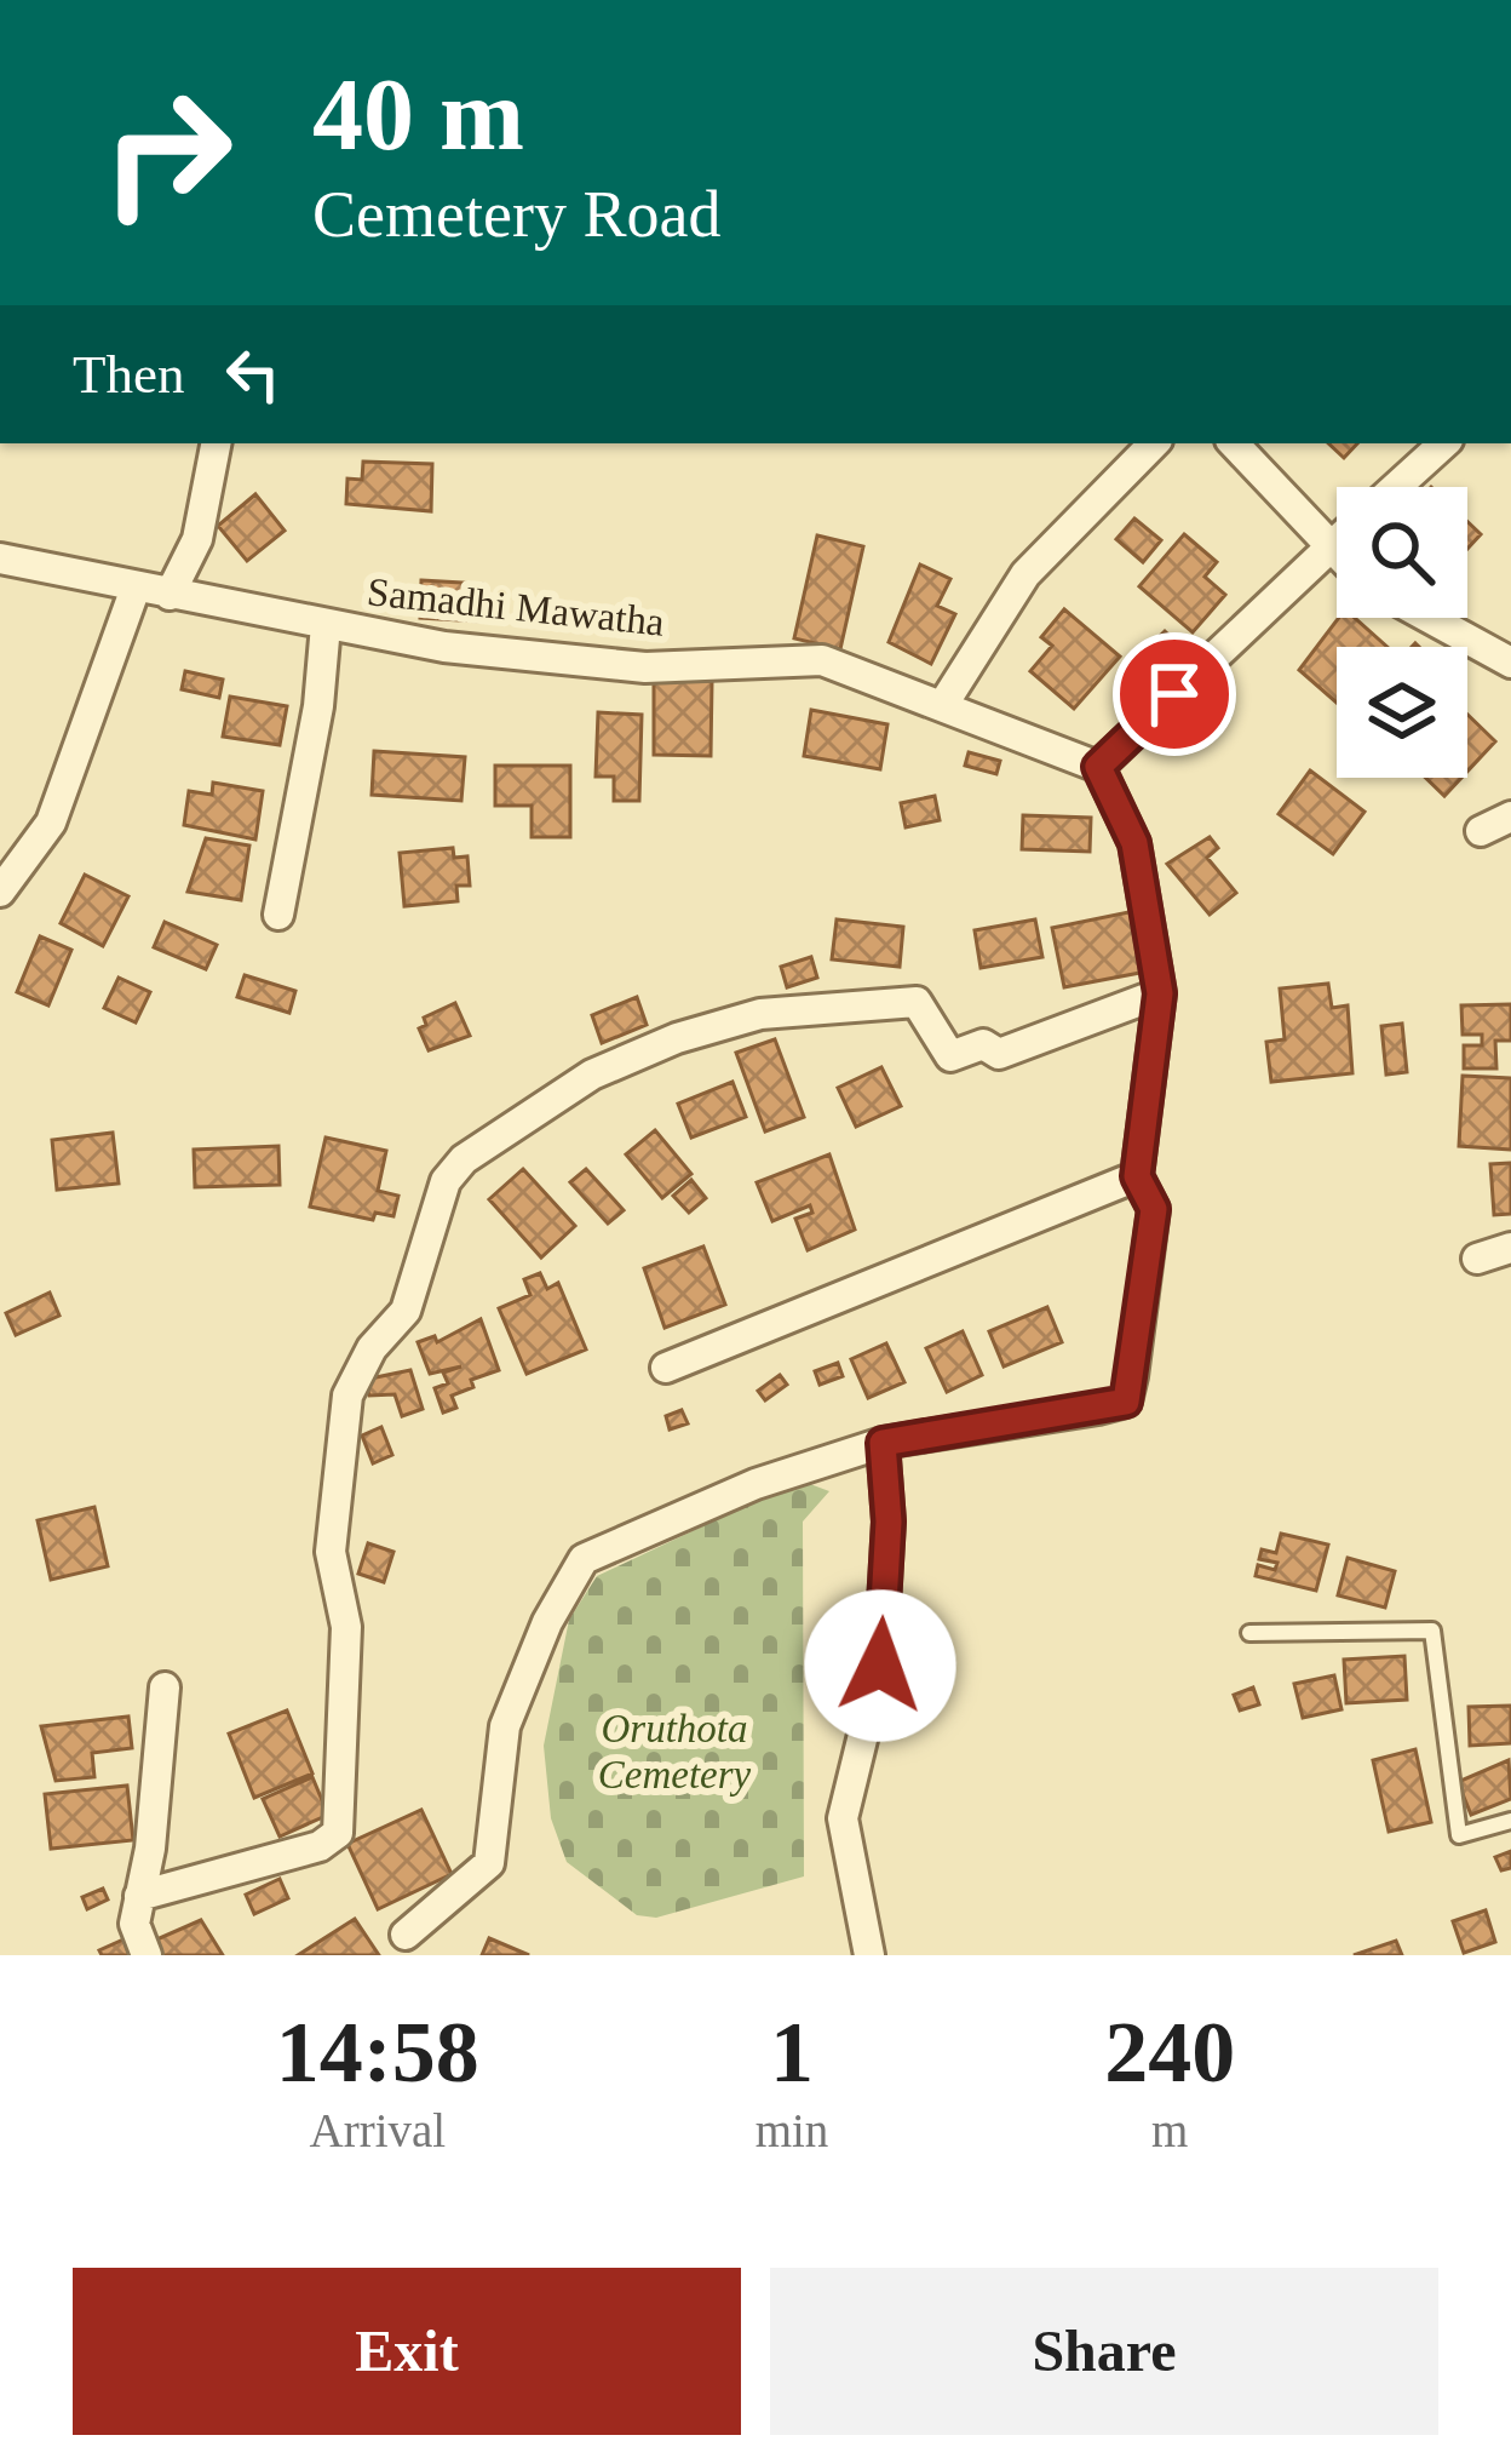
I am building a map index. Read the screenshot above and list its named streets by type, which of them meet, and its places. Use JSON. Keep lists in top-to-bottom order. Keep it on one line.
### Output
{"streets":{"street":["Samadhi Mawatha"]},"parks":["Oruthota Cemetery"],"page":{"turn":["40 m","Cemetery Road"],"then":"Then","eta":["14:58","Arrival","1","min","240","m"],"buttons":["Exit","Share"]}}
